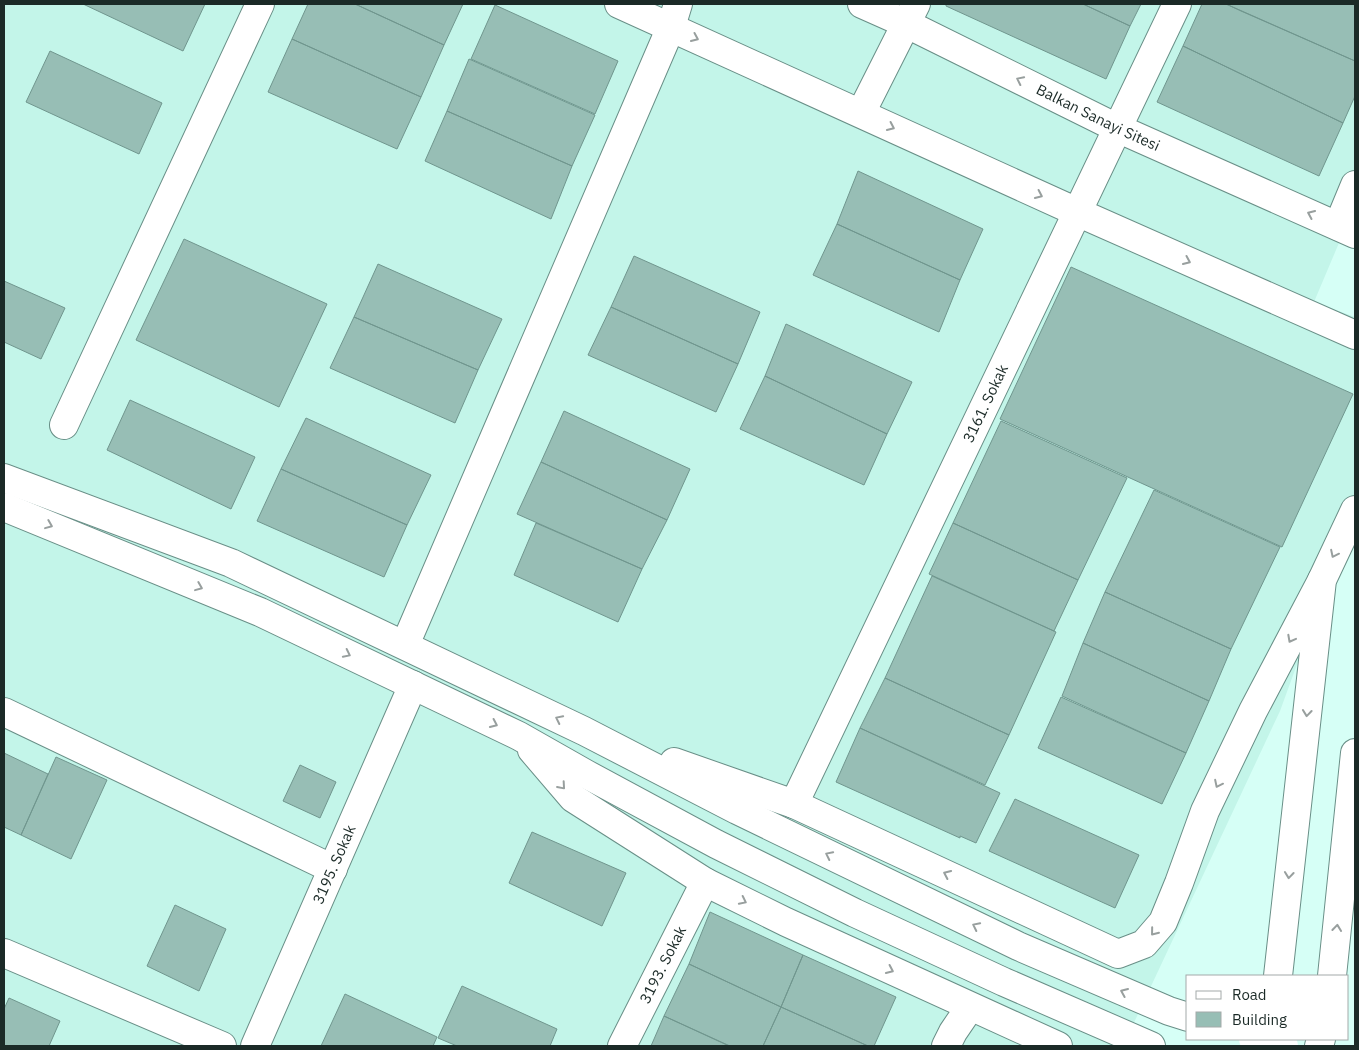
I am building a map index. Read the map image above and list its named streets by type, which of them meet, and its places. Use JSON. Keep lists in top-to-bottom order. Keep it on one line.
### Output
{"streets":{"main road":["Balkan Sanayi Sitesi","3161. Sokak","3195. Sokak","3193. Sokak"]},"crossings":[["Balkan Sanayi Sitesi","3161. Sokak"]],"legend":["Road","Building"]}
